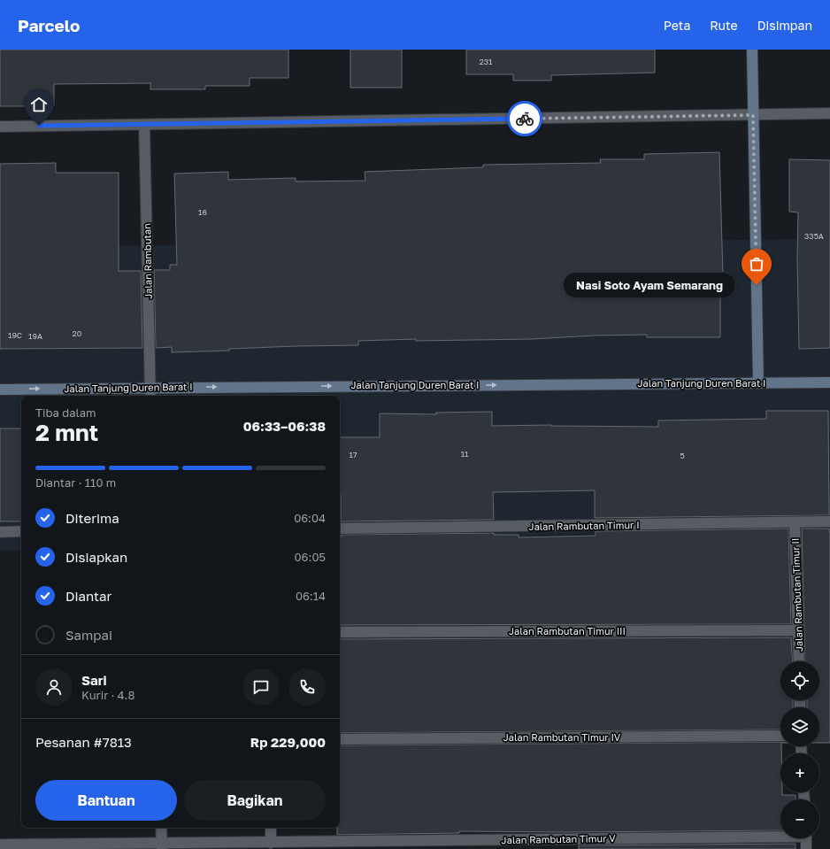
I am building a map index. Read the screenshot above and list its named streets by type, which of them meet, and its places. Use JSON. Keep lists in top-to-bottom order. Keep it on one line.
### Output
{"streets":{"street":["Jalan Rambutan","Jalan Tanjung Duren Barat I","Jalan Rambutan Timur I","Jalan Rambutan Timur II","Jalan Rambutan Timur III","Jalan Rambutan Timur IV","Jalan Rambutan Timur V"]},"crossings":[["Jalan Rambutan","Jalan Tanjung Duren Barat I"],["Jalan Rambutan Timur I","Jalan Rambutan Timur II"],["Jalan Rambutan Timur II","Jalan Rambutan Timur III"]],"one_way":["Jalan Tanjung Duren Barat I"],"places":["Nasi Soto Ayam Semarang"],"house_numbers":["231","16","335A","20","19C","19A","11","17","5"],"page":{"header":"Parcelo","nav":["Peta","Rute","Disimpan"],"bubble":"Nasi Soto Ayam Semarang","heading":["2 mnt","Tiba dalam","06:33–06:38"],"panel":["Sari","Kurir · 4.8","Pesanan #7813","Rp 229,000"],"bar":"Diantar · 110 m","list":[["Diterima","06:04"],["Disiapkan","06:05"],["Diantar","06:14"],"Sampai"],"map_buttons":["+","−"],"buttons":["Bantuan","Bagikan"]}}
